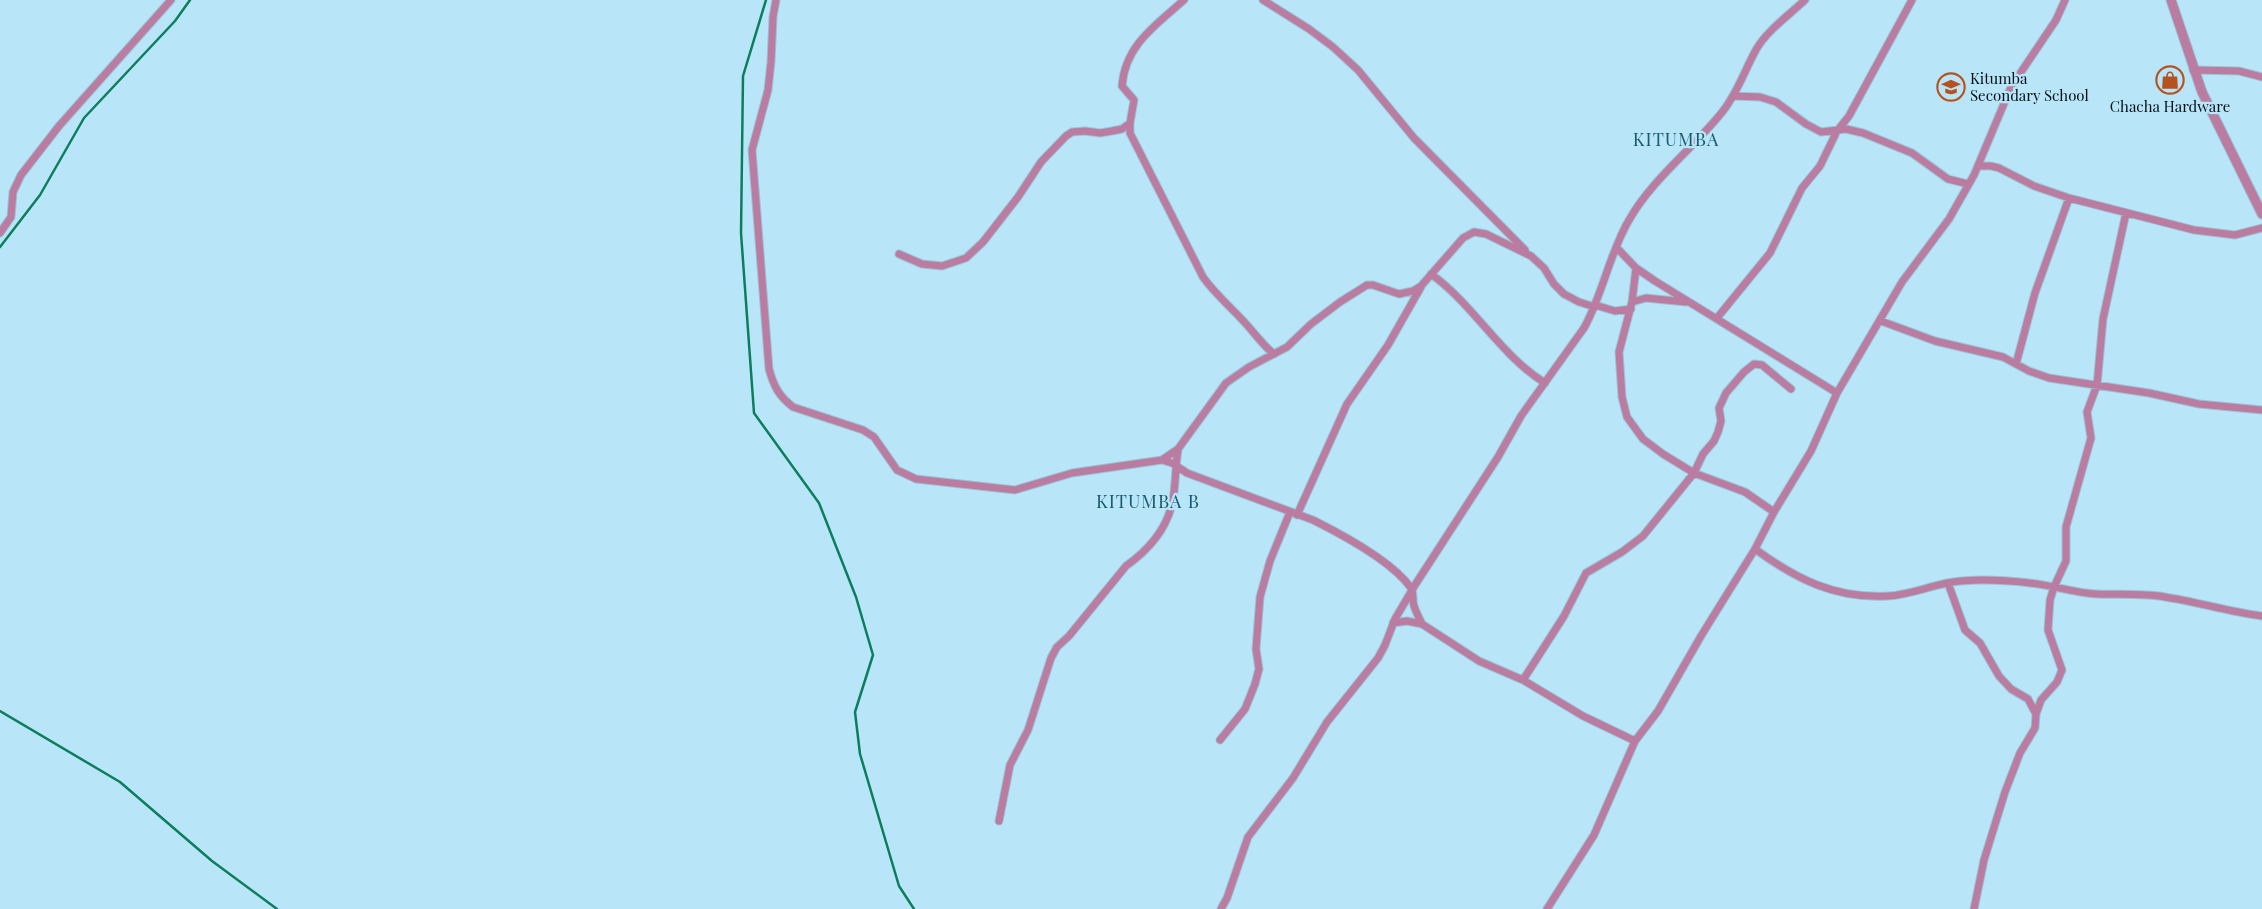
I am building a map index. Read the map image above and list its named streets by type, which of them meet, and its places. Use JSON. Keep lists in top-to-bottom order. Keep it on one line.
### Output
{"districts":["KITUMBA","KITUMBA B"],"places":{"shop":["Chacha Hardware"],"school or university":["Kitumba Secondary School"]}}
